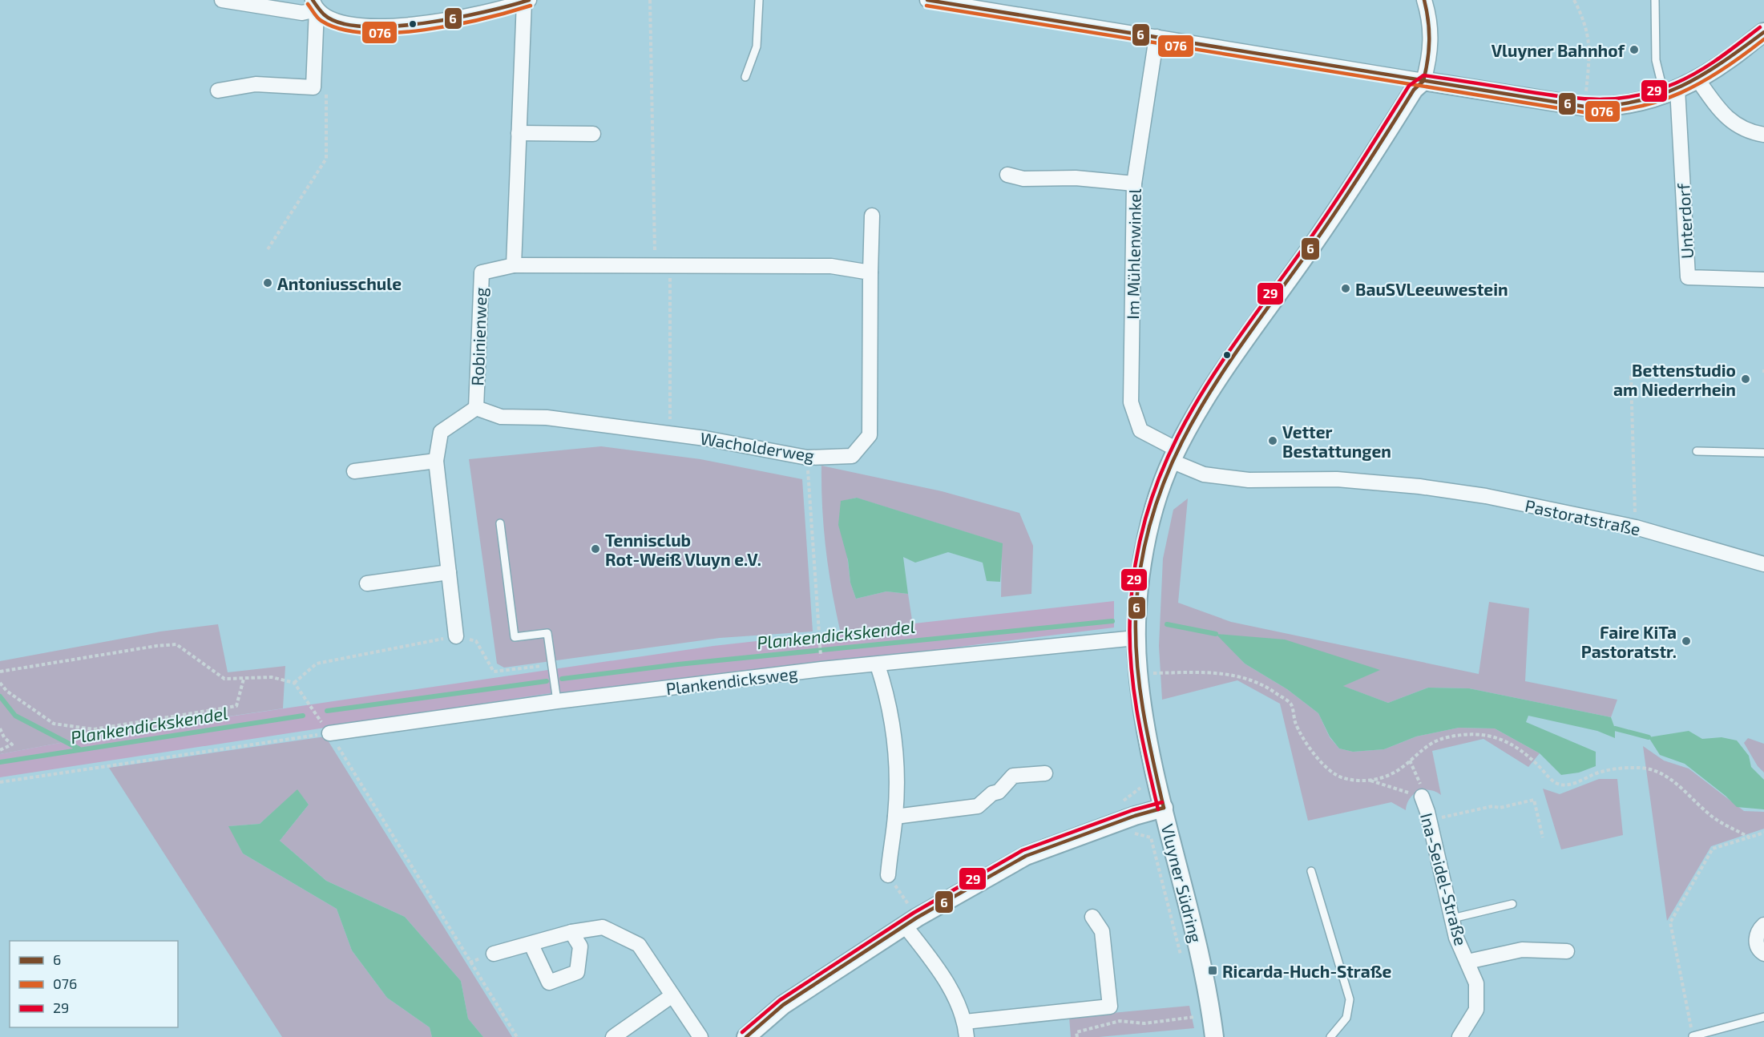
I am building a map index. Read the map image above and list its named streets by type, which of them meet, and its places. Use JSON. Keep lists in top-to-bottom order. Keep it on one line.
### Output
{"streets":{"street":["Unterdorf","Im Mühlenwinkel","Robinienweg","Wacholderweg","Pastoratstraße","Plankendicksweg","Ina-Seidel-Straße","Vluyner Südring"]},"crossings":[["Im Mühlenwinkel","Pastoratstraße"],["Im Mühlenwinkel","Vluyner Südring"],["Robinienweg","Wacholderweg"],["Pastoratstraße","Vluyner Südring"],["Plankendicksweg","Vluyner Südring"]],"water":["Plankendickskendel"],"places":{"other":["Vluyner Bahnhof","Antoniusschule","BauSVLeeuwestein","Bettenstudio am Niederrhein","Vetter Bestattungen","Tennisclub Rot-Weiß Vluyn e.V.","Faire KiTa Pastoratstr."],"transit":["Ricarda-Huch-Straße"]},"lines":["transit line 6","transit line 076","transit line 29"],"legend":["6","076","29"]}
